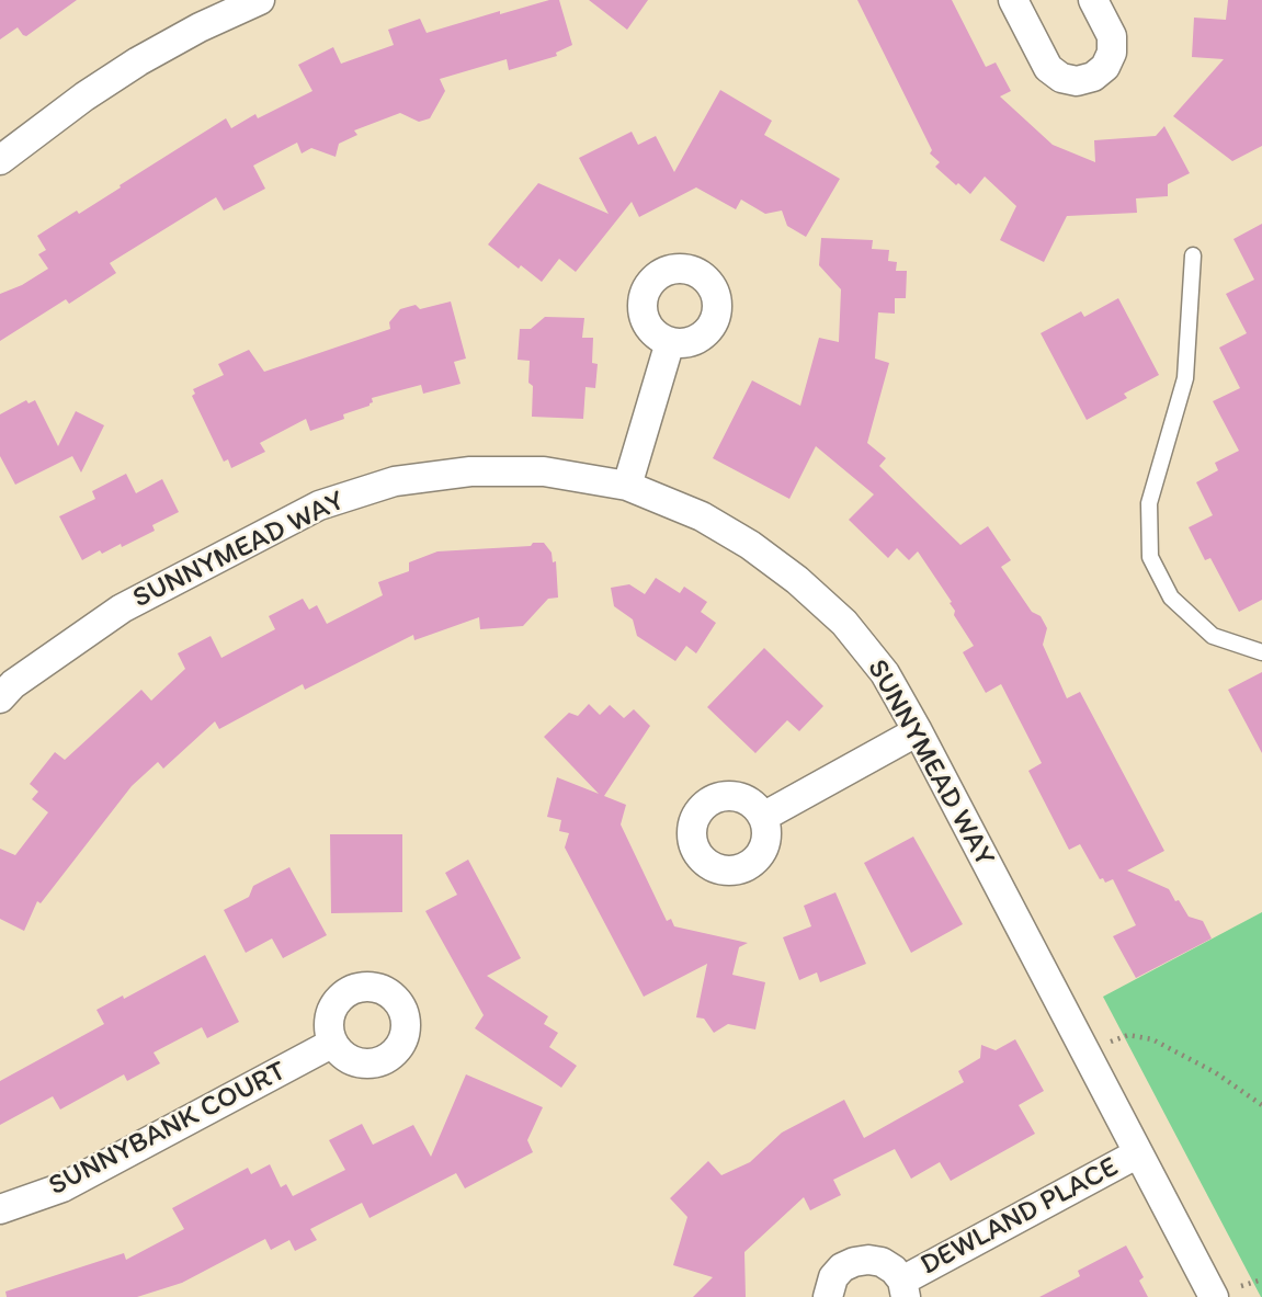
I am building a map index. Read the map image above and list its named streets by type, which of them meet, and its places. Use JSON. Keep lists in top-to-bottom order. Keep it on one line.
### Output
{"streets":{"street":["SUNNYMEAD WAY","SUNNYBANK COURT","DEWLAND PLACE"]},"crossings":[["SUNNYMEAD WAY","DEWLAND PLACE"]]}
